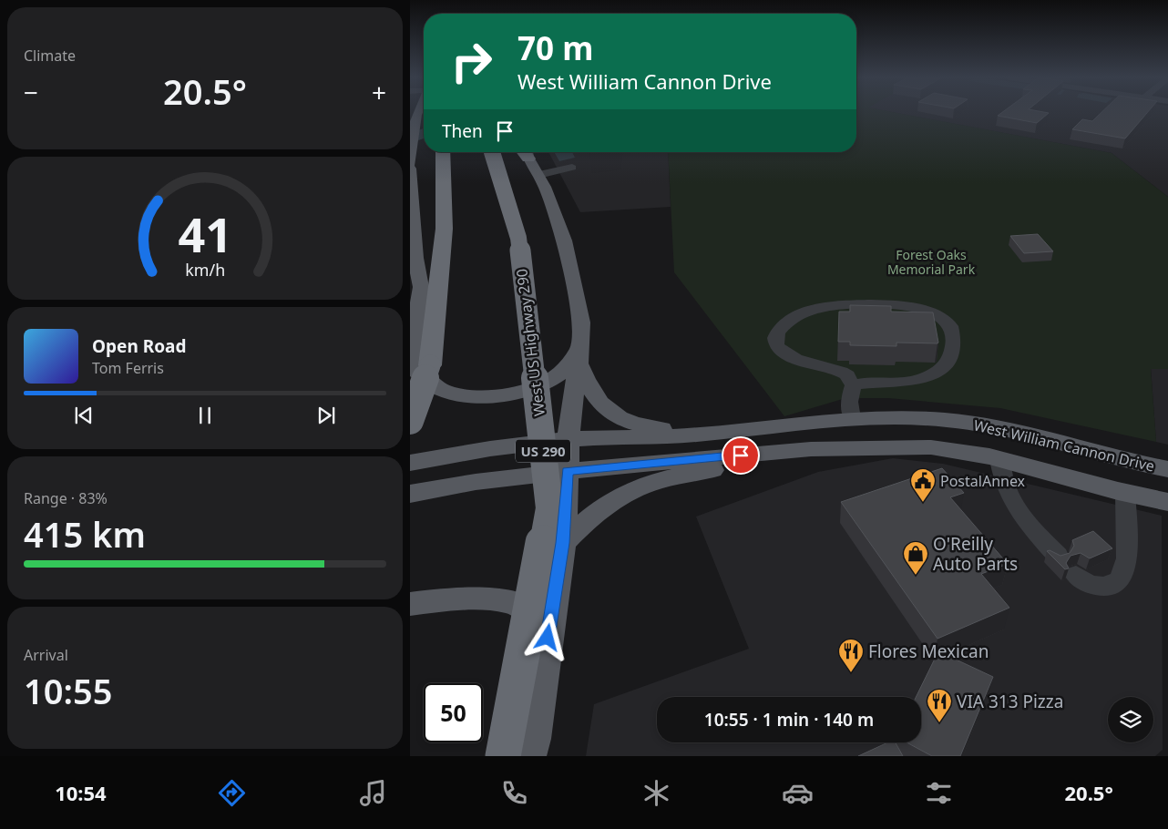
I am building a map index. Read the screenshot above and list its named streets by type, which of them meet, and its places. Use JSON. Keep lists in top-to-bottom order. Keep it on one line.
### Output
{"streets":{"highway":["West US Highway 290","US 290"],"main road":["West William Cannon Drive"]},"parks":["Forest Oaks Memorial Park"],"places":{"public building":["PostalAnnex"],"shop":["O'Reilly Auto Parts"],"restaurant":["Flores Mexican","VIA 313 Pizza"]},"page":{"tile":["Climate",["Range · 83%","415 km"],["Arrival","10:55"]],"turn":["70 m","West William Cannon Drive"],"heat":["−","20.5°","+"],"then":"Then","song":["Open Road","Tom Ferris"],"limit":"50","trip":"10:55 · 1 min · 140 m","tabs":["10:54","20.5°"],"gauge":["41","km/h"]}}
